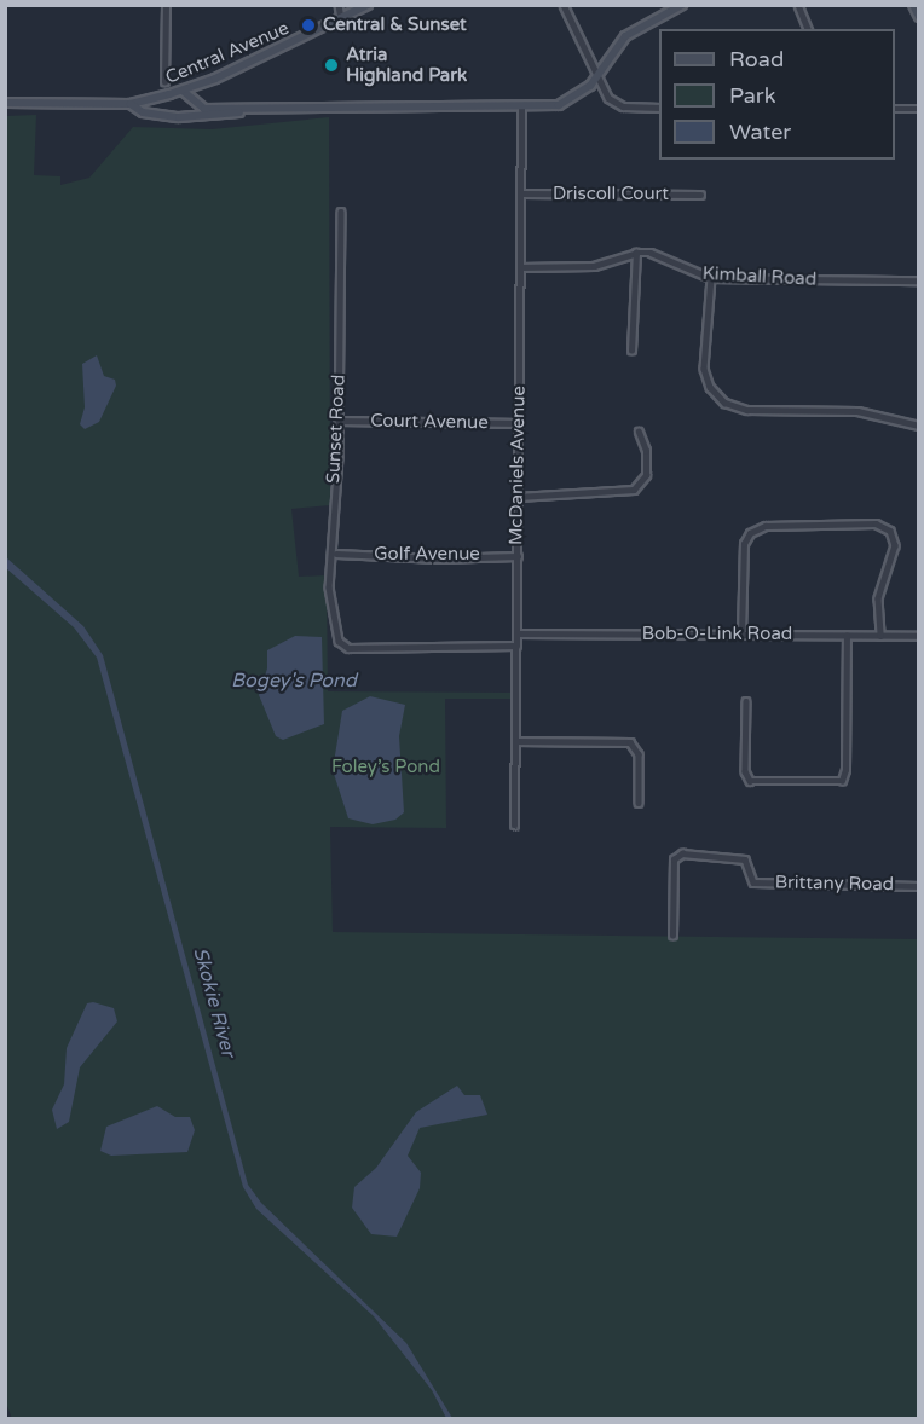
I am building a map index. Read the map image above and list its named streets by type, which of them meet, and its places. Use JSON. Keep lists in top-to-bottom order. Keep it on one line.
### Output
{"streets":{"street":["Central Avenue","Driscoll Court","Kimball Road","Court Avenue","Sunset Road","McDaniels Avenue","Golf Avenue","Bob-O-Link Road","Brittany Road"]},"crossings":[["Driscoll Court","McDaniels Avenue"],["Court Avenue","Sunset Road"],["Court Avenue","McDaniels Avenue"],["Sunset Road","McDaniels Avenue"],["McDaniels Avenue","Golf Avenue"],["McDaniels Avenue","Bob-O-Link Road"]],"water":["Bogey's Pond","Skokie River"],"parks":["Foley’s Pond"],"places":["Central & Sunset","Atria Highland Park"],"legend":["Road","Park","Water"]}
